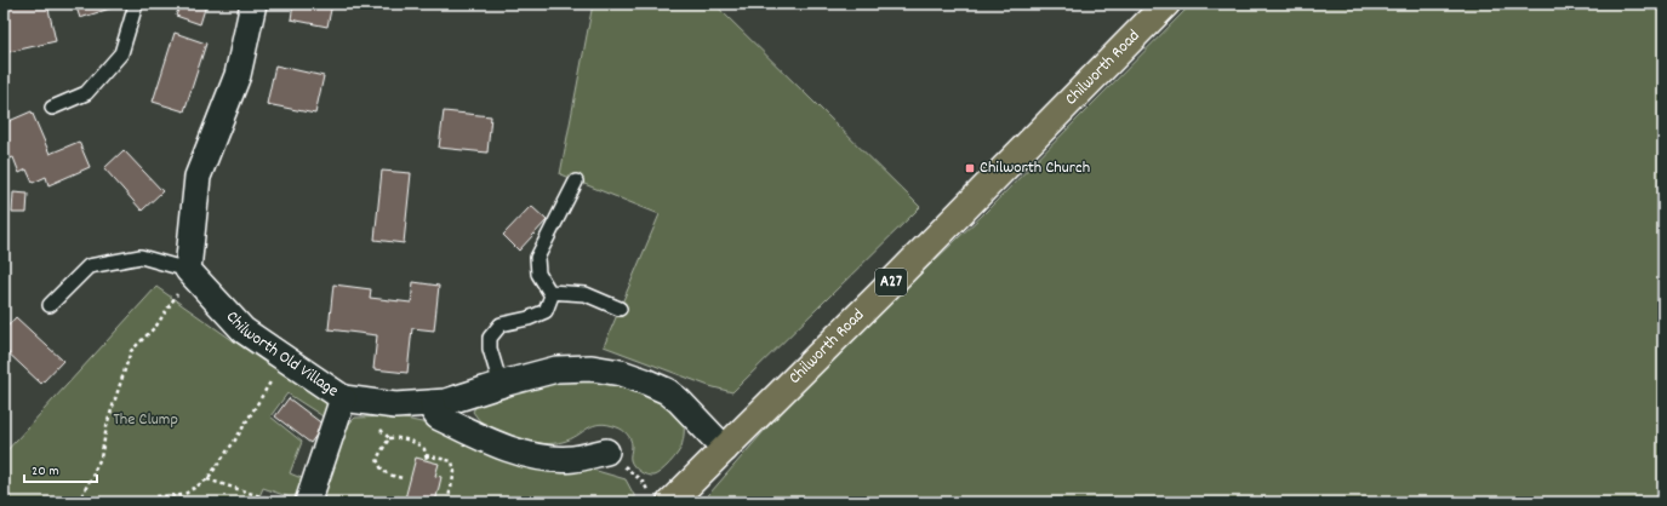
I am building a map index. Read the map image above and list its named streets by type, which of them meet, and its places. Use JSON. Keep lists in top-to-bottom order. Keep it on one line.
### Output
{"streets":{"main road":["Chilworth Road","A27"],"street":["Chilworth Old Village"]},"crossings":[["Chilworth Road","Chilworth Old Village"]],"parks":["The Clump"],"places":{"transit":["Chilworth Church"]},"scale_bar":"20 m"}
